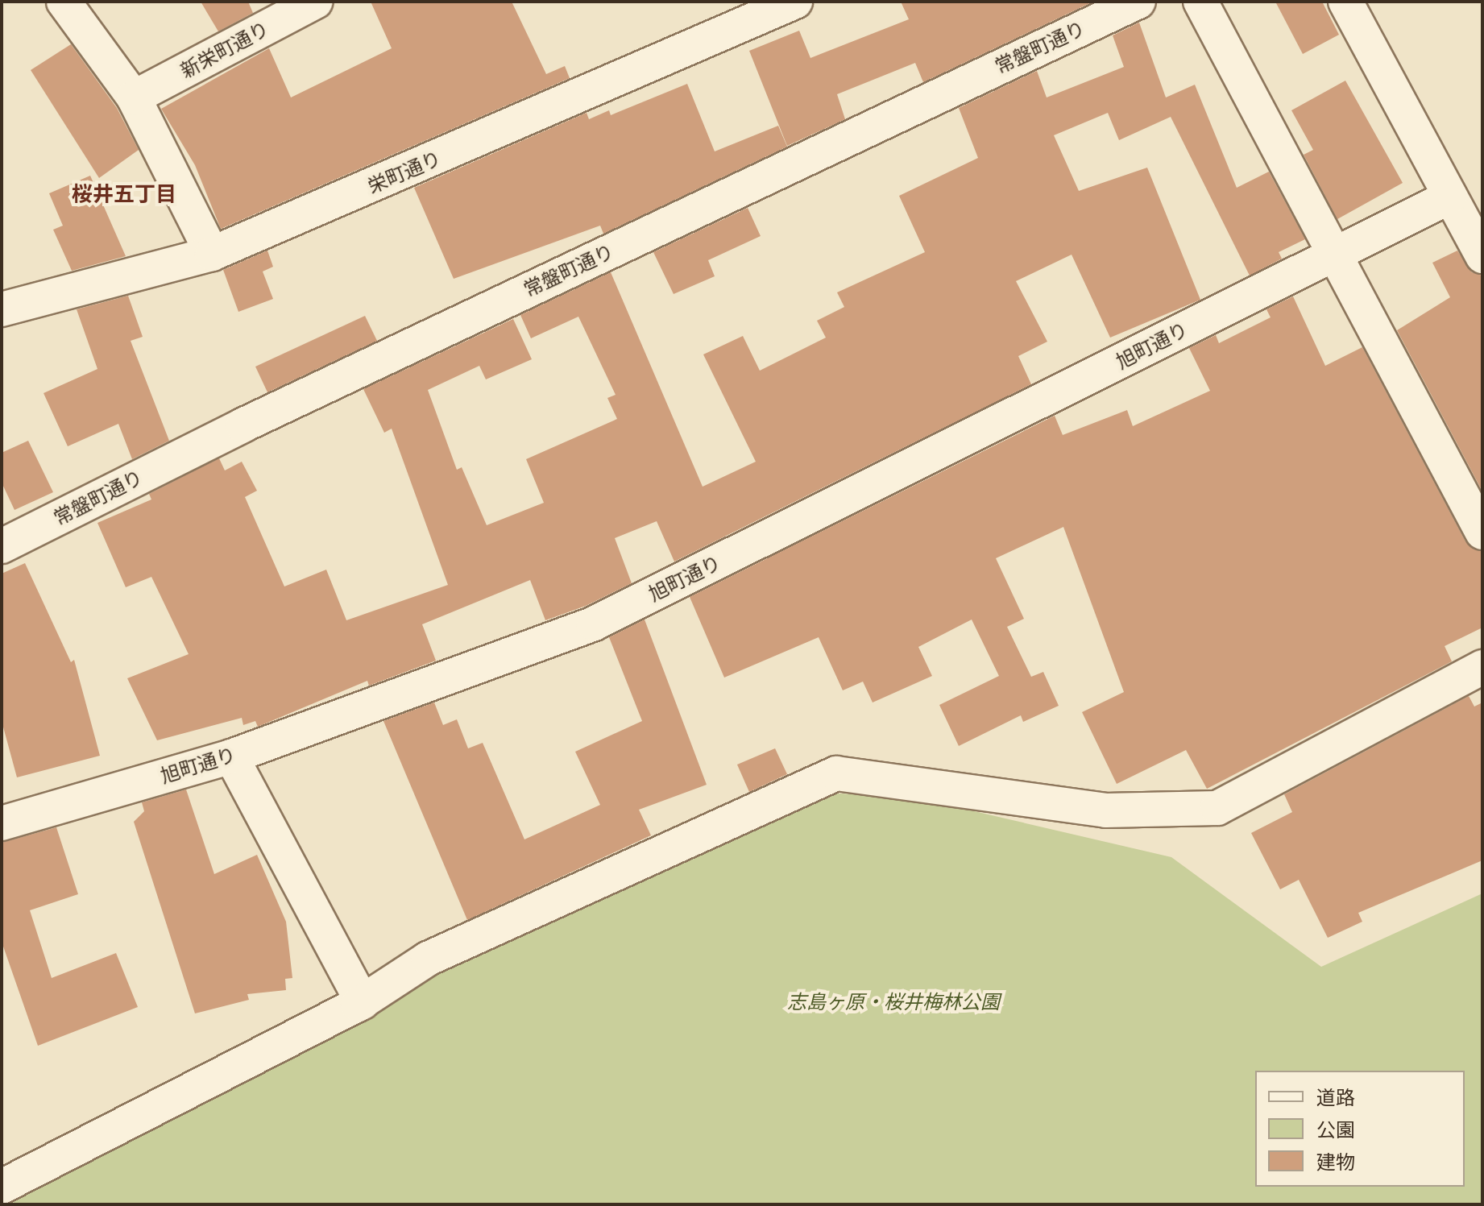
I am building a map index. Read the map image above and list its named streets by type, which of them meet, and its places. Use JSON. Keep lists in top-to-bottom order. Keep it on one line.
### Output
{"streets":{"street":["常盤町通り","新栄町通り","栄町通り","旭町通り"]},"districts":["桜井五丁目"],"parks":["志島ヶ原・桜井梅林公園"],"legend":["道路","公園","建物"]}
